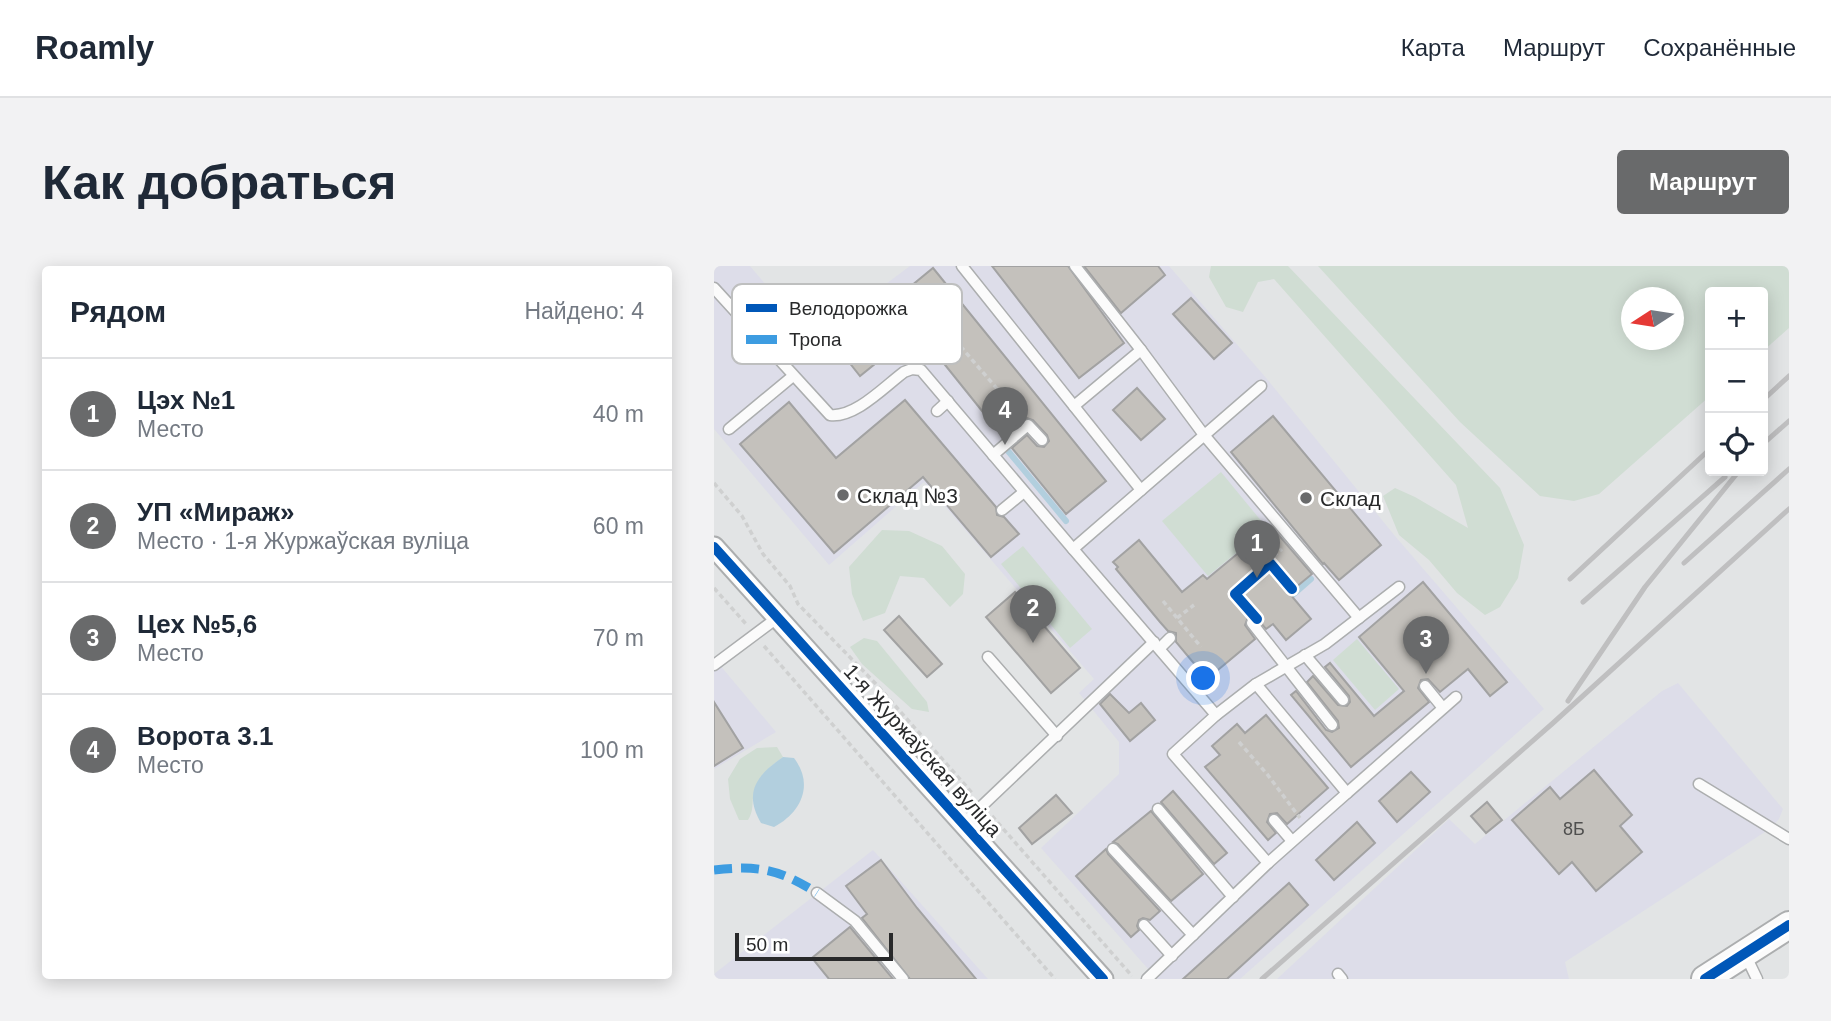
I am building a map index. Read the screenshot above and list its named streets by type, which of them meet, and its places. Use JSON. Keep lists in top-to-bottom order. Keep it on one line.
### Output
{"streets":{"street":["1-я Журжаўская вуліца"]},"places":["Склад №3","Склад"],"house_numbers":["8Б"],"legend":["Велодорожка","Тропа"],"scale_bar":"50 m","north":"left","page":{"header":"Roamly","nav":["Карта","Маршрут","Сохранённые"],"buttons":"Маршрут","title":"Как добраться","heading":["Рядом","Найдено: 4"],"map_buttons":["+","−"],"list":[{"mark":"1","name":"Цэх №1","note":"Место","value":"40 m"},{"mark":"2","name":"УП «Мираж»","note":"Место · 1-я Журжаўская вуліца","value":"60 m"},{"mark":"3","name":"Цех №5,6","note":"Место","value":"70 m"},{"mark":"4","name":"Ворота 3.1","note":"Место","value":"100 m"}],"pins":["4","1","2","3"],"scale":"50 m"}}
